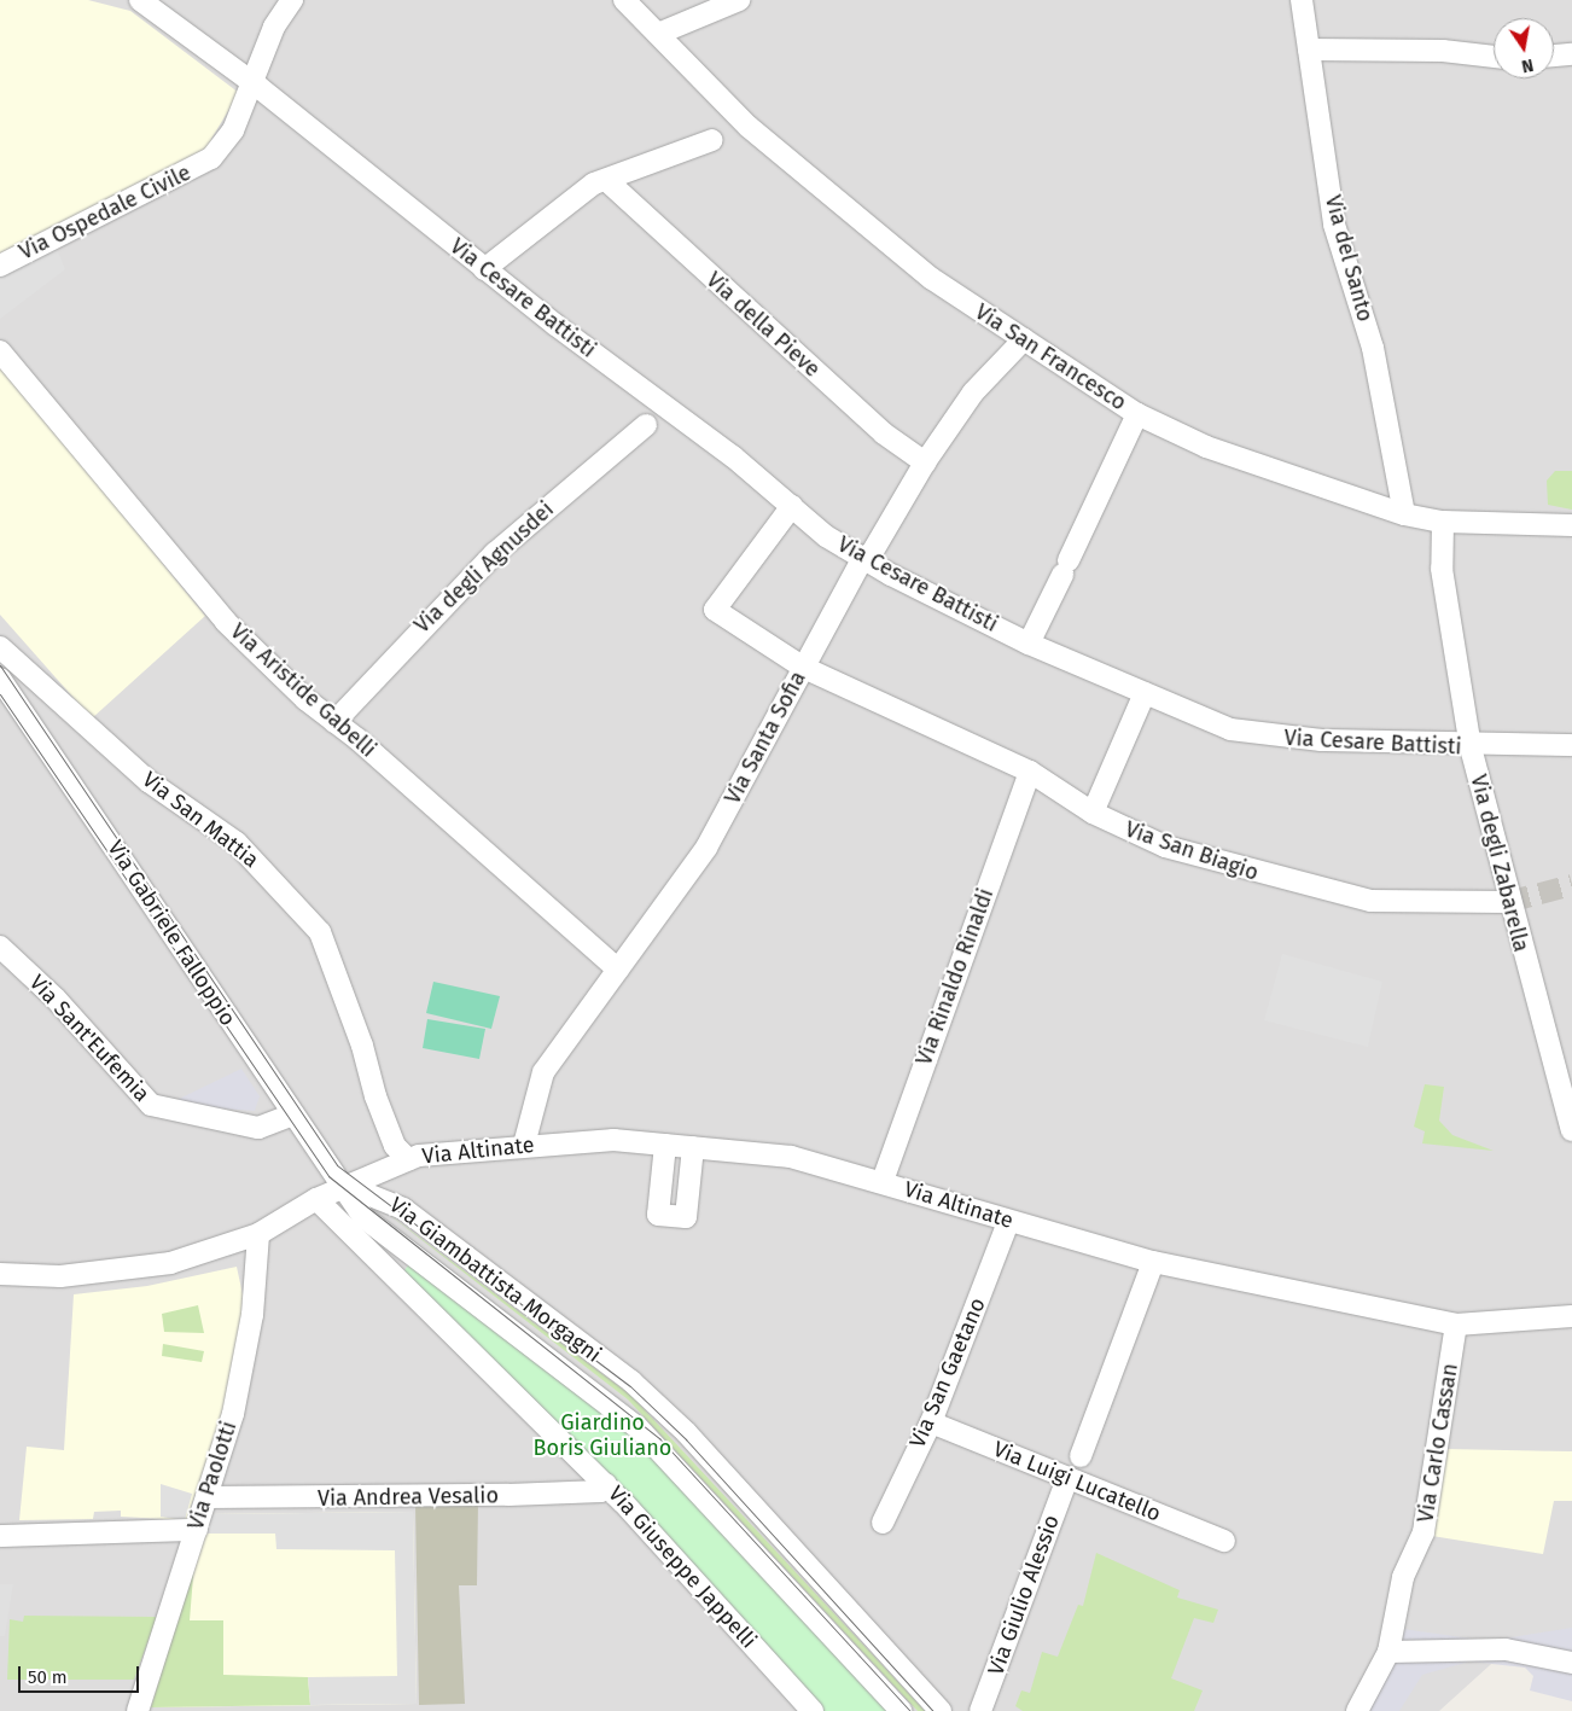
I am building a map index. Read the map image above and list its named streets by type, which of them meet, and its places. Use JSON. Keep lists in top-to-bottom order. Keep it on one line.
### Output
{"streets":{"street":["Via Ospedale Civile","Via del Santo","Via Cesare Battisti","Via della Pieve","Via San Francesco","Via degli Agnusdei","Via Aristide Gabelli","Via Santa Sofia","Via San Mattia","Via San Biagio","Via degli Zabarella","Via Gabriele Falloppio","Via Rinaldo Rinaldi","Via Sant'Eufemia","Via Altinate","Via Giambattista Morgagni","Via San Gaetano","Via Carlo Cassan","Via Paolotti","Via Luigi Lucatello","Via Andrea Vesalio","Via Giuseppe Jappelli","Via Giulio Alessio"]},"crossings":[["Via Ospedale Civile","Via Cesare Battisti"],["Via del Santo","Via San Francesco"],["Via Cesare Battisti","Via Santa Sofia"],["Via Cesare Battisti","Via San Biagio"],["Via Cesare Battisti","Via degli Zabarella"],["Via della Pieve","Via Santa Sofia"],["Via San Francesco","Via Santa Sofia"],["Via San Francesco","Via degli Zabarella"],["Via degli Agnusdei","Via Aristide Gabelli"],["Via Aristide Gabelli","Via Santa Sofia"],["Via Santa Sofia","Via San Biagio"],["Via Santa Sofia","Via Altinate"],["Via San Mattia","Via Altinate"],["Via San Biagio","Via degli Zabarella"],["Via San Biagio","Via Rinaldo Rinaldi"],["Via Gabriele Falloppio","Via Sant'Eufemia"],["Via Gabriele Falloppio","Via Altinate"],["Via Gabriele Falloppio","Via Giambattista Morgagni"],["Via Rinaldo Rinaldi","Via Altinate"],["Via Altinate","Via Giambattista Morgagni"],["Via Altinate","Via San Gaetano"],["Via Altinate","Via Carlo Cassan"],["Via Altinate","Via Paolotti"],["Via Altinate","Via Giuseppe Jappelli"],["Via San Gaetano","Via Luigi Lucatello"],["Via Paolotti","Via Andrea Vesalio"],["Via Luigi Lucatello","Via Giulio Alessio"],["Via Andrea Vesalio","Via Giuseppe Jappelli"]],"parks":["Giardino Boris Giuliano"],"scale_bar":"50 m","north":"bottom"}
